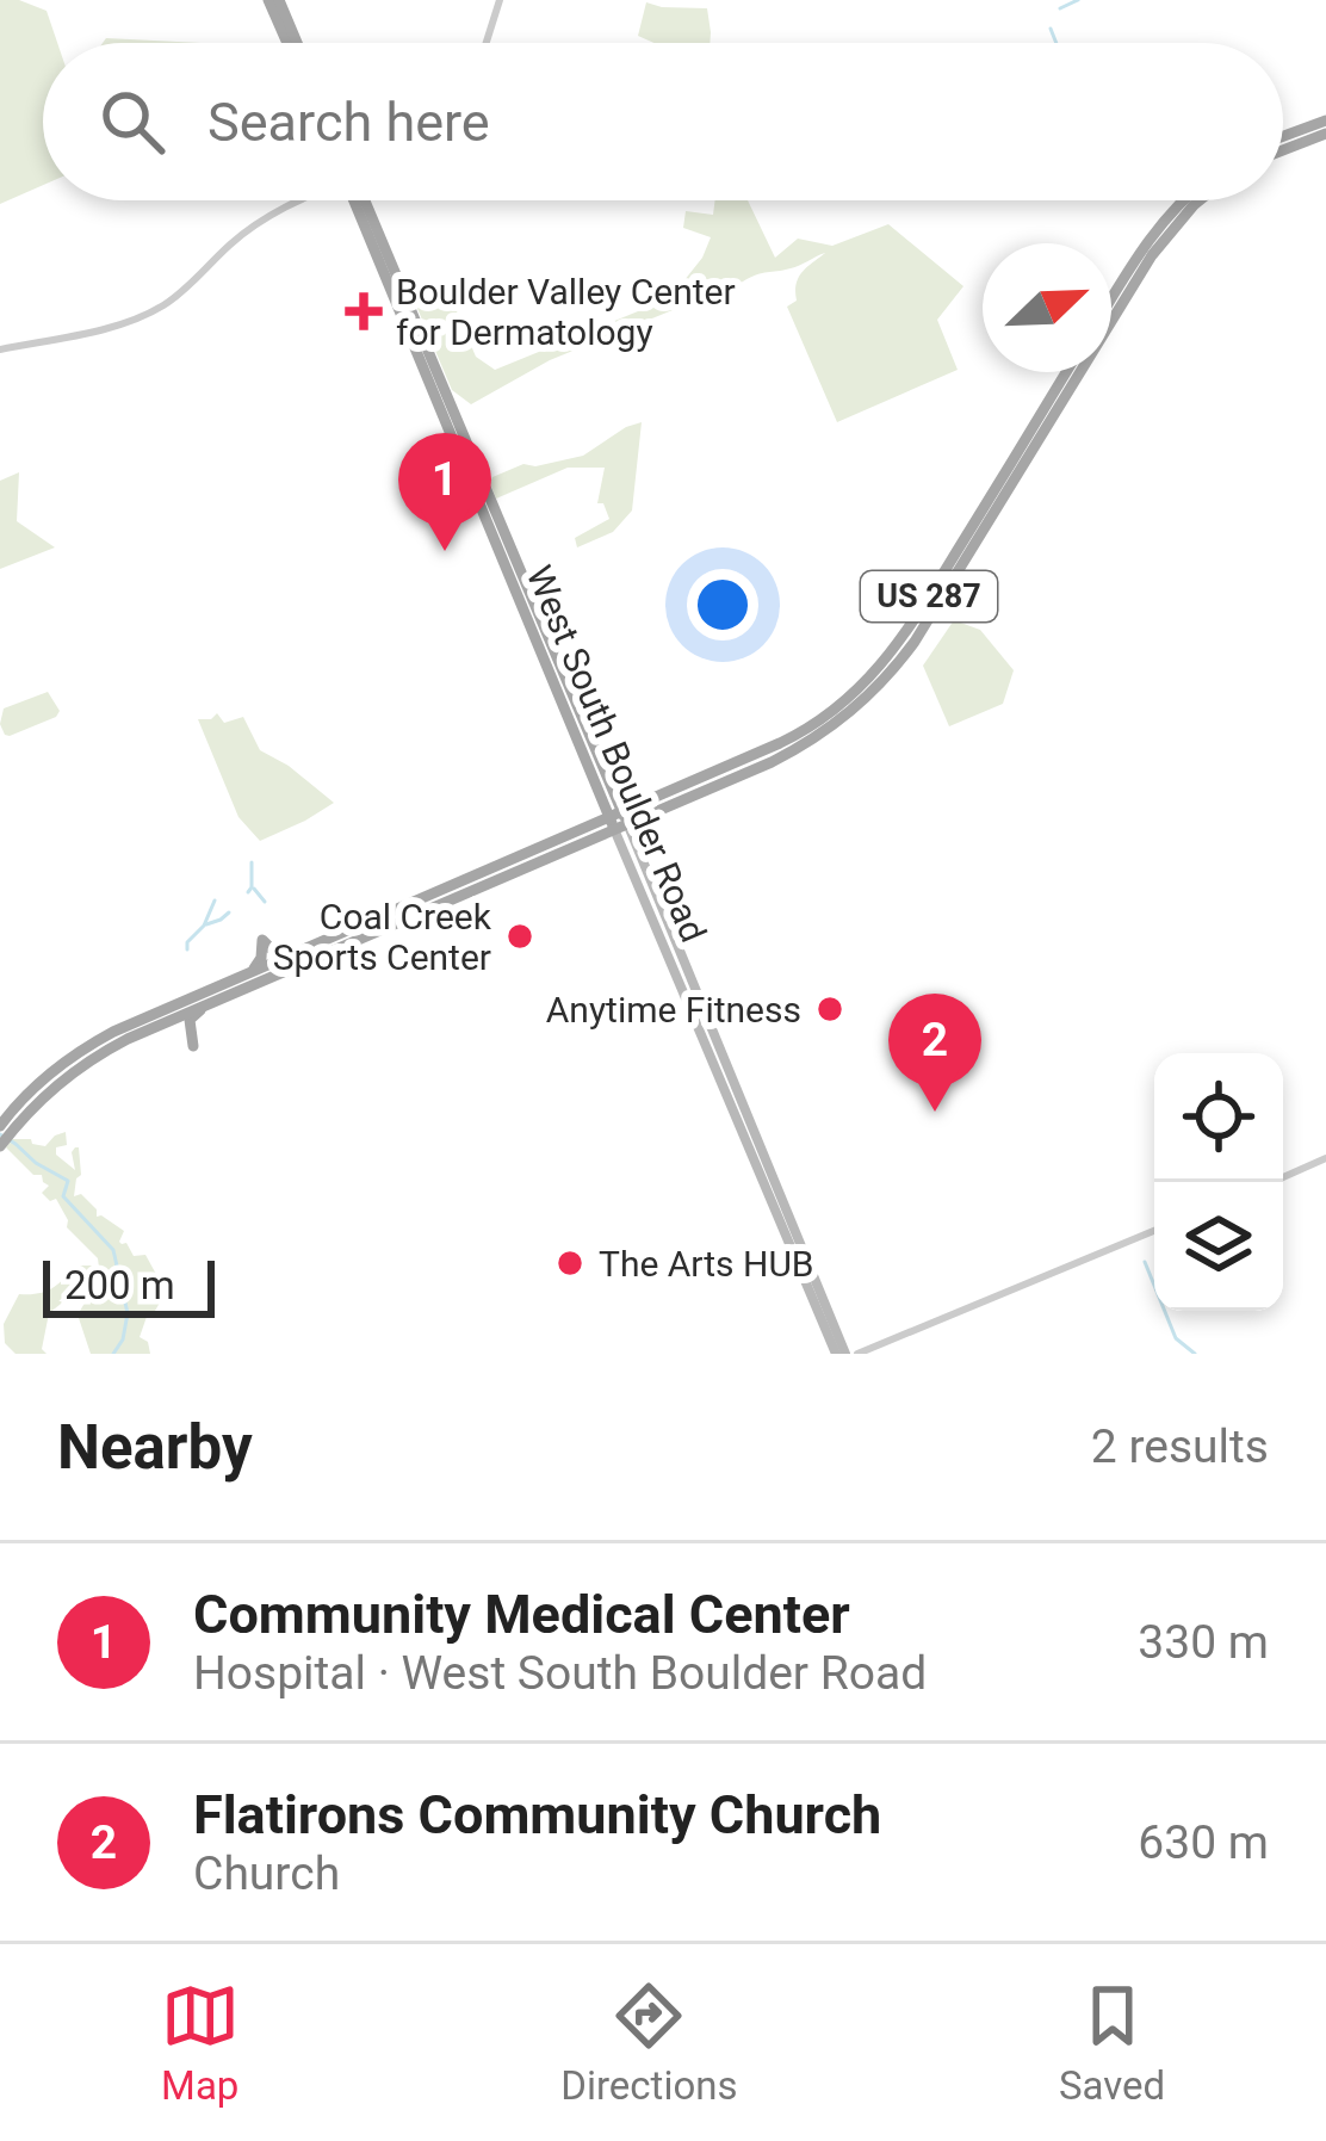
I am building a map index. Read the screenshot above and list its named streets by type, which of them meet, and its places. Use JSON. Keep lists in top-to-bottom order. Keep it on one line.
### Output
{"streets":{"main road":["US 287","West South Boulder Road"]},"crossings":[["US 287","West South Boulder Road"]],"places":{"health":["Boulder Valley Center for Dermatology"],"other":["Coal Creek Sports Center","Anytime Fitness","The Arts HUB"]},"scale_bar":"200 m","north":"top right","page":{"search":"Search here","pins":["1","2"],"scale":"200 m","heading":["Nearby","2 results"],"list":[{"mark":"1","name":"Community Medical Center","note":"Hospital · West South Boulder Road","value":"330 m"},{"mark":"2","name":"Flatirons Community Church","note":"Church","value":"630 m"}],"nav":["Map","Directions","Saved"]}}
